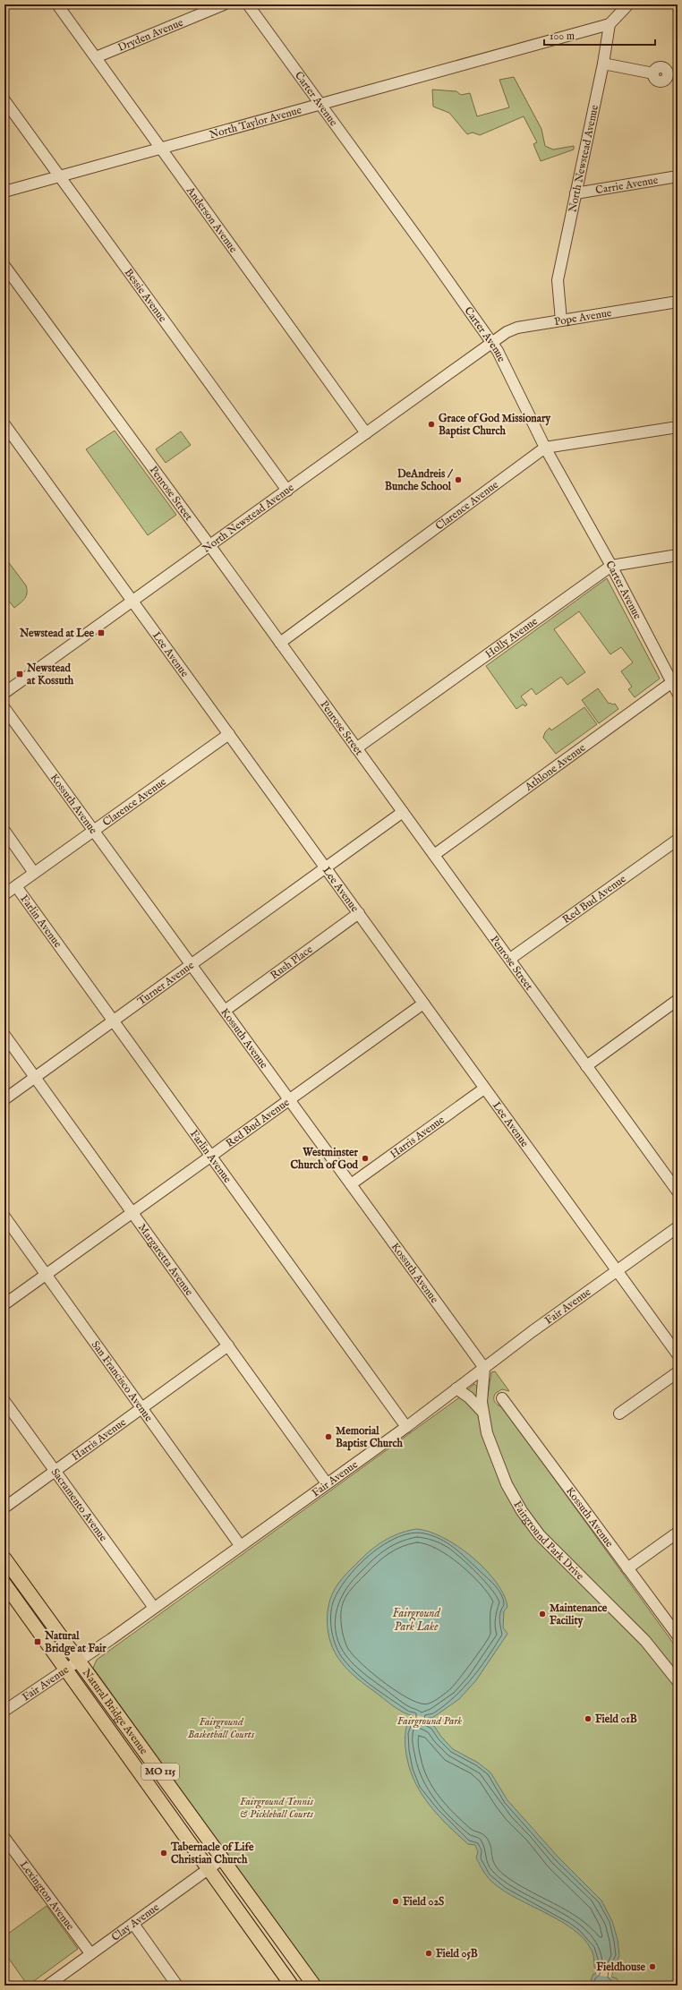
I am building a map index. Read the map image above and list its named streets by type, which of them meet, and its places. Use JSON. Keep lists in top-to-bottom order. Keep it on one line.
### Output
{"streets":{"main road":["Natural Bridge Avenue","MO 115"],"street":["Dryden Avenue","Carter Avenue","North Taylor Avenue","North Newstead Avenue","Carrie Avenue","Anderson Avenue","Bessie Avenue","Pope Avenue","Penrose Street","Clarence Avenue","Holly Avenue","Lee Avenue","Athlone Avenue","Kossuth Avenue","Red Bud Avenue","Farlin Avenue","Rush Place","Turner Avenue","Harris Avenue","Margaretta Avenue","Fair Avenue","San Francisco Avenue","Sacramento Avenue","Fairground Park Drive","Lexington Avenue","Clay Avenue"]},"crossings":[["Dryden Avenue","Anderson Avenue"],["Carter Avenue","North Taylor Avenue"],["Carter Avenue","North Newstead Avenue"],["Carter Avenue","Pope Avenue"],["Carter Avenue","Clarence Avenue"],["Carter Avenue","Holly Avenue"],["Carter Avenue","Athlone Avenue"],["North Taylor Avenue","North Newstead Avenue"],["North Taylor Avenue","Anderson Avenue"],["North Taylor Avenue","Bessie Avenue"],["North Newstead Avenue","Carrie Avenue"],["North Newstead Avenue","Anderson Avenue"],["North Newstead Avenue","Bessie Avenue"],["North Newstead Avenue","Pope Avenue"],["North Newstead Avenue","Penrose Street"],["North Newstead Avenue","Lee Avenue"],["Penrose Street","Clarence Avenue"],["Penrose Street","Holly Avenue"],["Penrose Street","Athlone Avenue"],["Penrose Street","Red Bud Avenue"],["Clarence Avenue","Lee Avenue"],["Clarence Avenue","Kossuth Avenue"],["Clarence Avenue","Farlin Avenue"],["Lee Avenue","Red Bud Avenue"],["Lee Avenue","Rush Place"],["Lee Avenue","Turner Avenue"],["Lee Avenue","Harris Avenue"],["Lee Avenue","Fair Avenue"],["Kossuth Avenue","Red Bud Avenue"],["Kossuth Avenue","Rush Place"],["Kossuth Avenue","Turner Avenue"],["Kossuth Avenue","Harris Avenue"],["Kossuth Avenue","Fair Avenue"],["Kossuth Avenue","Fairground Park Drive"],["Red Bud Avenue","Farlin Avenue"],["Red Bud Avenue","Margaretta Avenue"],["Red Bud Avenue","San Francisco Avenue"],["Farlin Avenue","Turner Avenue"],["Farlin Avenue","Fair Avenue"],["Turner Avenue","Margaretta Avenue"],["Harris Avenue","Margaretta Avenue"],["Harris Avenue","San Francisco Avenue"],["Harris Avenue","Sacramento Avenue"],["Margaretta Avenue","Fair Avenue"],["Fair Avenue","San Francisco Avenue"],["Fair Avenue","Sacramento Avenue"],["Fair Avenue","Fairground Park Drive"],["Fair Avenue","Natural Bridge Avenue"],["Natural Bridge Avenue","Clay Avenue"],["Lexington Avenue","Clay Avenue"]],"water":["Fairground Park Lake"],"parks":["Fairground Park","Fairground Basketball Courts","Fairground Tennis & Pickleball Courts"],"places":{"other":["Grace of God Missionary Baptist Church","DeAndreis / Bunche School","Westminster Church of God","Memorial Baptist Church","Maintenance Facility","Field 01B","Tabernacle of Life Christian Church","Field 02S","Field 05B","Fieldhouse"],"transit":["Newstead at Lee","Newstead at Kossuth","Natural Bridge at Fair"]},"scale_bar":"100 m"}
